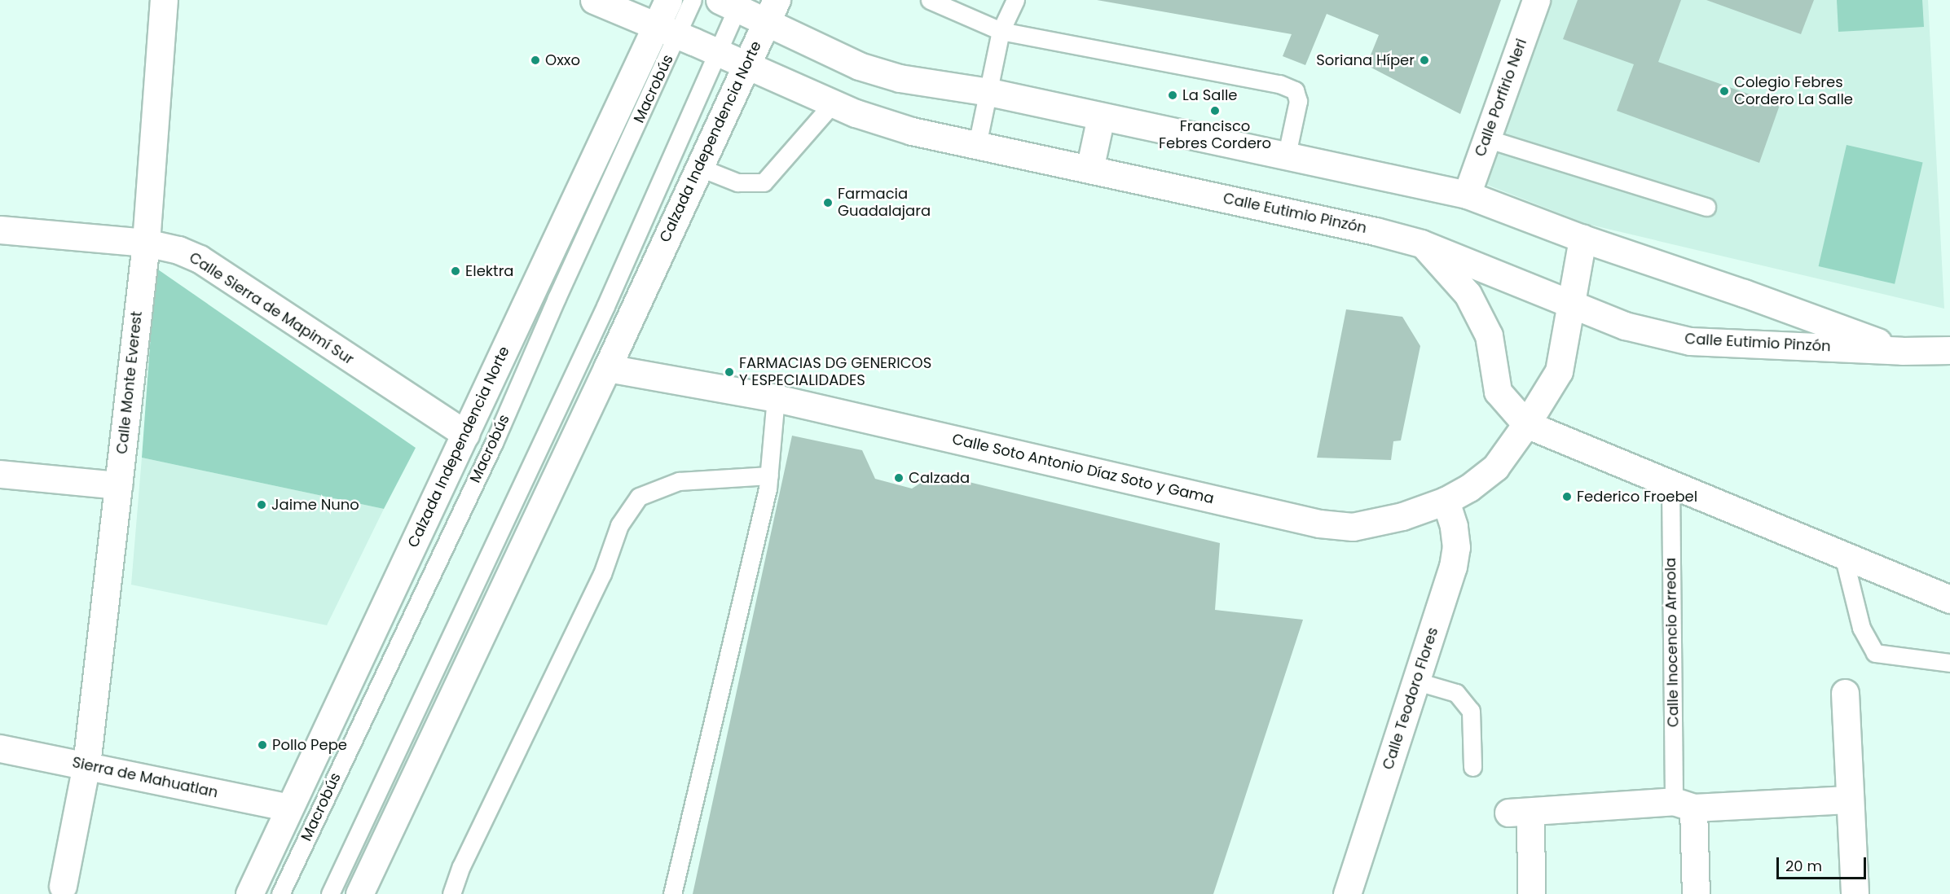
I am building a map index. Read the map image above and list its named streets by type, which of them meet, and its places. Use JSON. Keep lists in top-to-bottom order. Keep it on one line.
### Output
{"streets":{"street":["Calle Porfirio Neri","Calzada Independencia Norte","Calle Eutimio Pinzón","Calle Sierra de Mapimí Sur","Calle Monte Everest","Calle Soto Antonio Díaz Soto y Gama","Calle Inocencio Arreola","Calle Teodoro Flores","Sierra de Mahuatlan"],"lane":["Macrobús"]},"crossings":[["Macrobús","Calzada Independencia Norte"],["Macrobús","Calle Eutimio Pinzón"],["Calle Porfirio Neri","Calle Eutimio Pinzón"],["Calzada Independencia Norte","Calle Eutimio Pinzón"],["Calzada Independencia Norte","Calle Sierra de Mapimí Sur"],["Calzada Independencia Norte","Calle Soto Antonio Díaz Soto y Gama"],["Calzada Independencia Norte","Sierra de Mahuatlan"],["Calle Sierra de Mapimí Sur","Calle Monte Everest"],["Calle Monte Everest","Sierra de Mahuatlan"],["Calle Soto Antonio Díaz Soto y Gama","Calle Teodoro Flores"]],"places":["Oxxo","Soriana Híper","Colegio Febres Cordero La Salle","La Salle","Francisco Febres Cordero","Farmacia Guadalajara","Elektra","FARMACIAS DG GENERICOS Y ESPECIALIDADES","Calzada","Federico Froebel","Jaime Nuno","Pollo Pepe"],"scale_bar":"20 m"}
